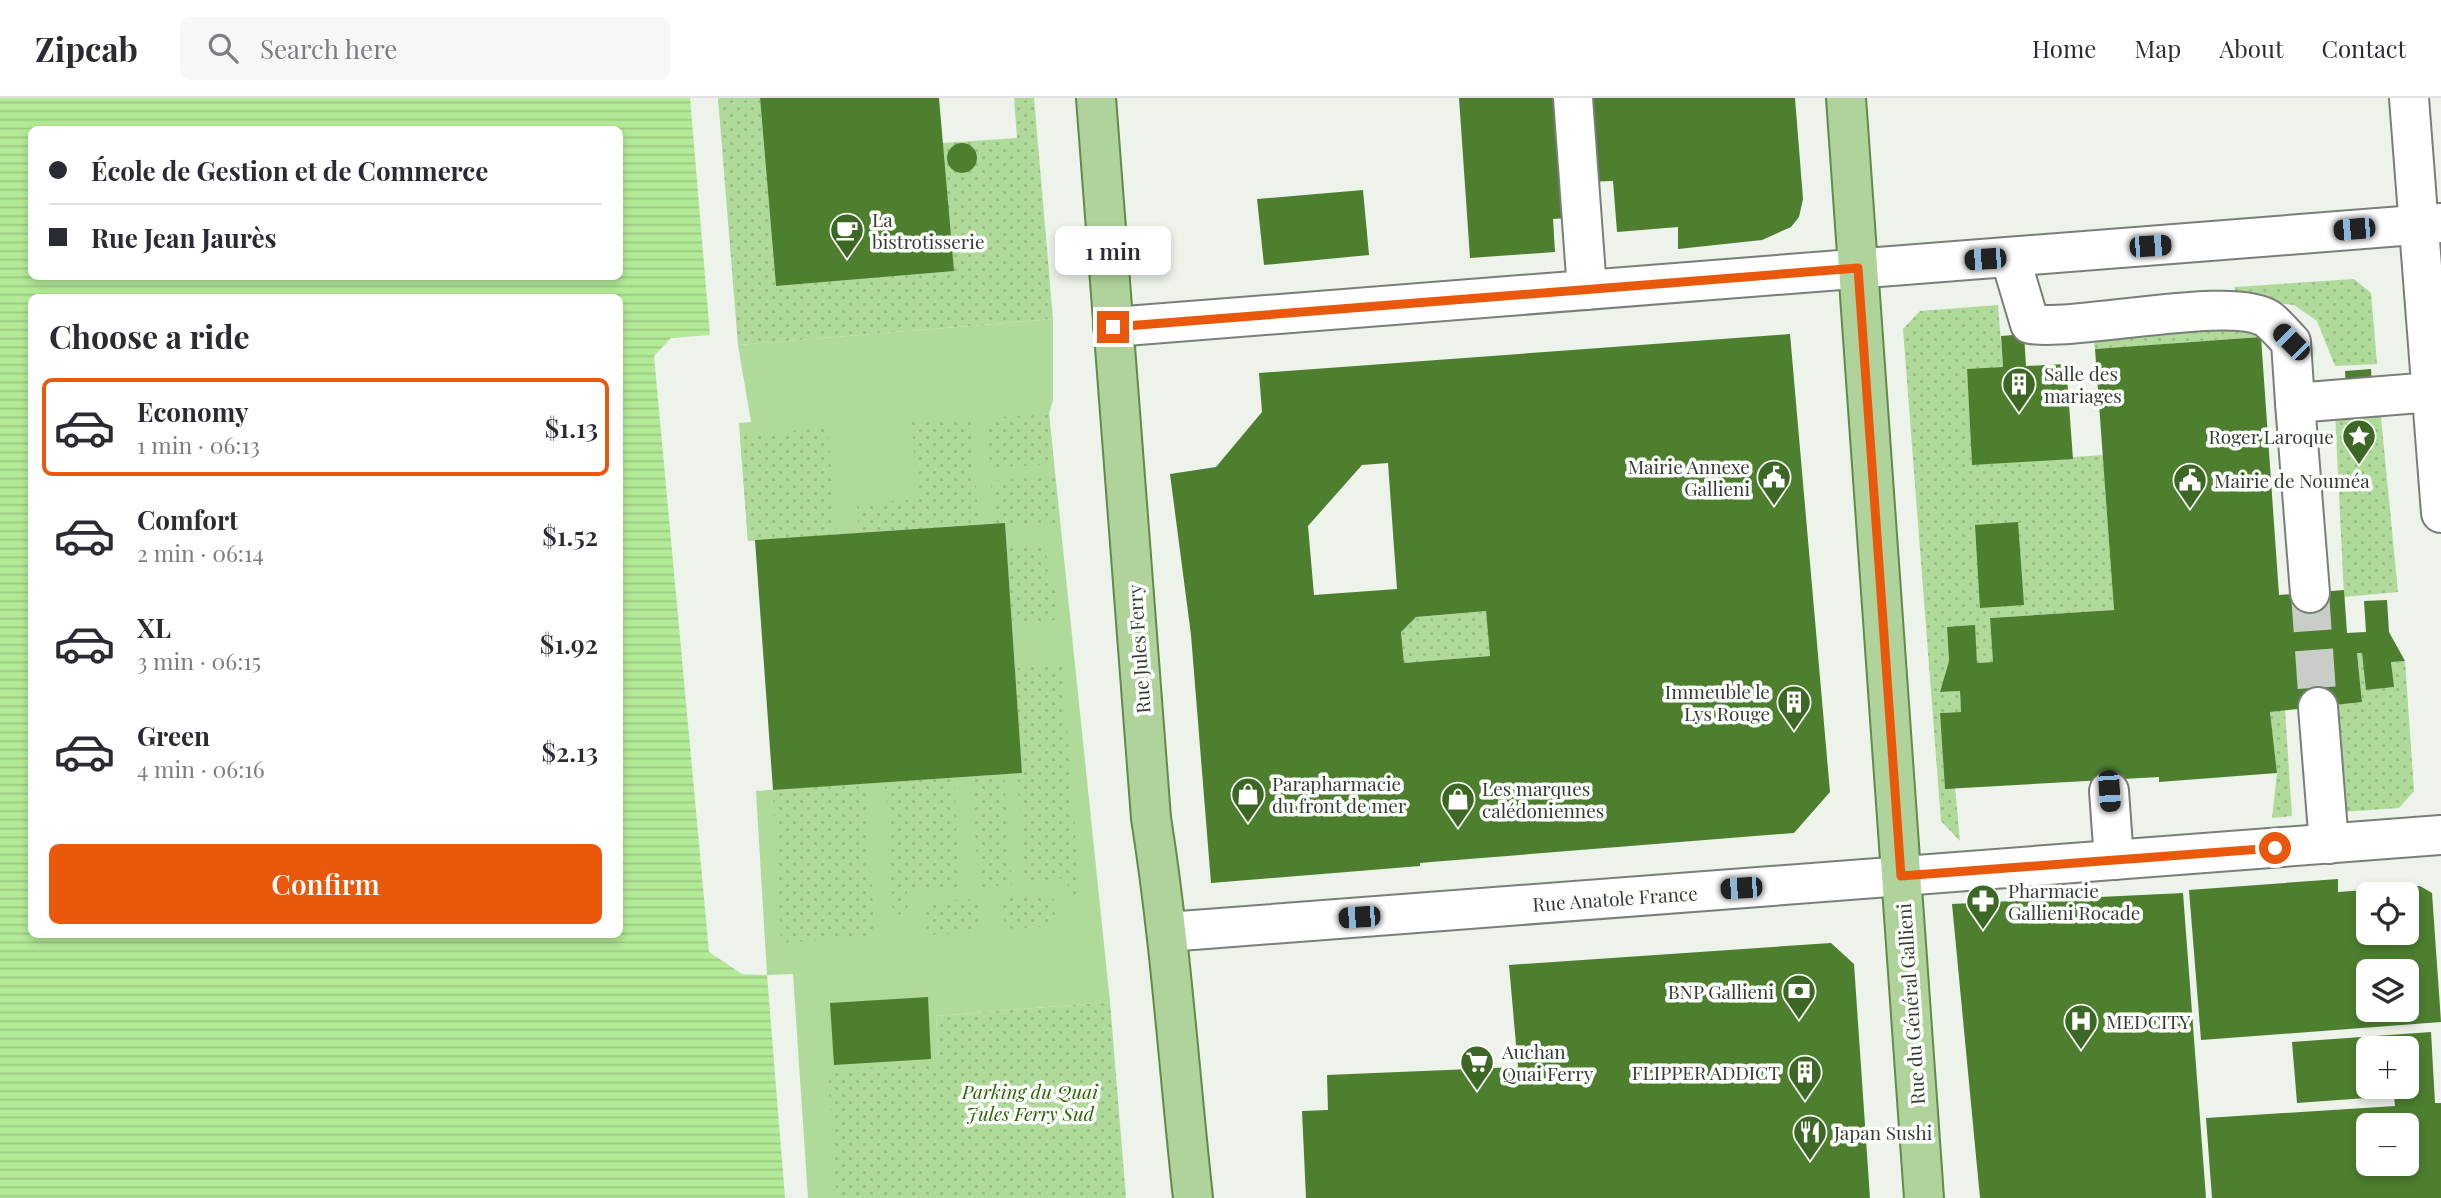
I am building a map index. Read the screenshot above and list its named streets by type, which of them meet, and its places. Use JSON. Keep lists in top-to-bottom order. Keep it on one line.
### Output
{"streets":{"main road":["Rue Jules Ferry","Rue du Général Gallieni"],"street":["Rue Anatole France"]},"crossings":[["Rue Jules Ferry","Rue Anatole France"],["Rue Anatole France","Rue du Général Gallieni"]],"parks":["Parking du Quai Jules Ferry Sud"],"places":{"cafe":["La bistrotisserie"],"building":["Salle des mariages","Immeuble le Lys Rouge","FLIPPER ADDICT"],"place":["Roger Laroque"],"public building":["Mairie Annexe Gallieni","Mairie de Nouméa"],"shop":["Parapharmacie du front de mer","Les marques calédoniennes"],"pharmacy":["Pharmacie Gallieni Rocade"],"bank":["BNP Gallieni"],"hospital":["MEDCITY"],"supermarket":["Auchan Quai Ferry"],"restaurant":["Japan Sushi"]},"page":{"header":"Zipcab","search":"Search here","nav":["Home","Map","About","Contact"],"banner":["École de Gestion et de Commerce","Rue Jean Jaurès"],"bubble":"1 min","heading":"Choose a ride","list":[{"name":"Economy","note":"1 min · 06:13","value":"$1.13"},{"name":"Comfort","note":"2 min · 06:14","value":"$1.52"},{"name":"XL","note":"3 min · 06:15","value":"$1.92"},{"name":"Green","note":"4 min · 06:16","value":"$2.13"}],"buttons":"Confirm","map_buttons":["+","−"]}}
